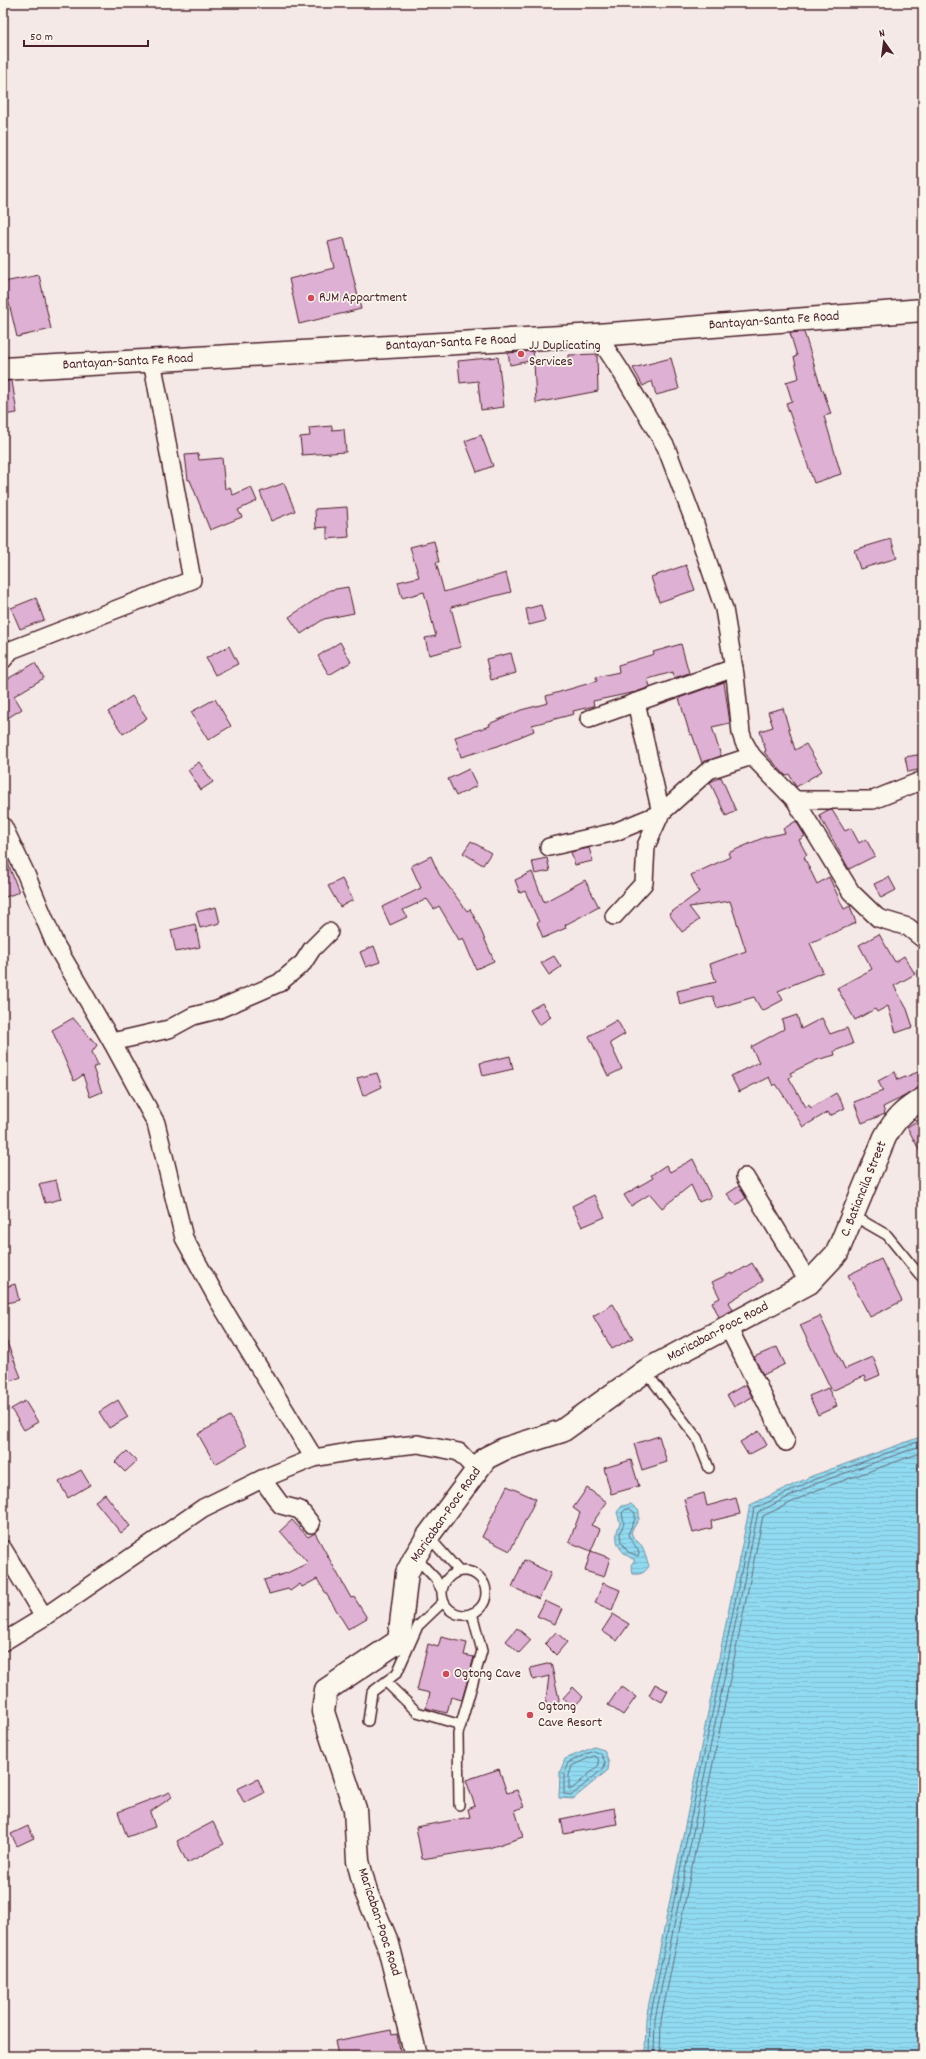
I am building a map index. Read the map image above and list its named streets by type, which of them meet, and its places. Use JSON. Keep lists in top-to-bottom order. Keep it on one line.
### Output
{"streets":{"street":["Bantayan-Santa Fe Road","C. Batiancila Street","Maricaban-Pooc Road"]},"crossings":[["C. Batiancila Street","Maricaban-Pooc Road"]],"places":["RJM Appartment","JJ Duplicating Services","Ogtong Cave","Ogtong Cave Resort"],"scale_bar":"50 m","north":"top"}
